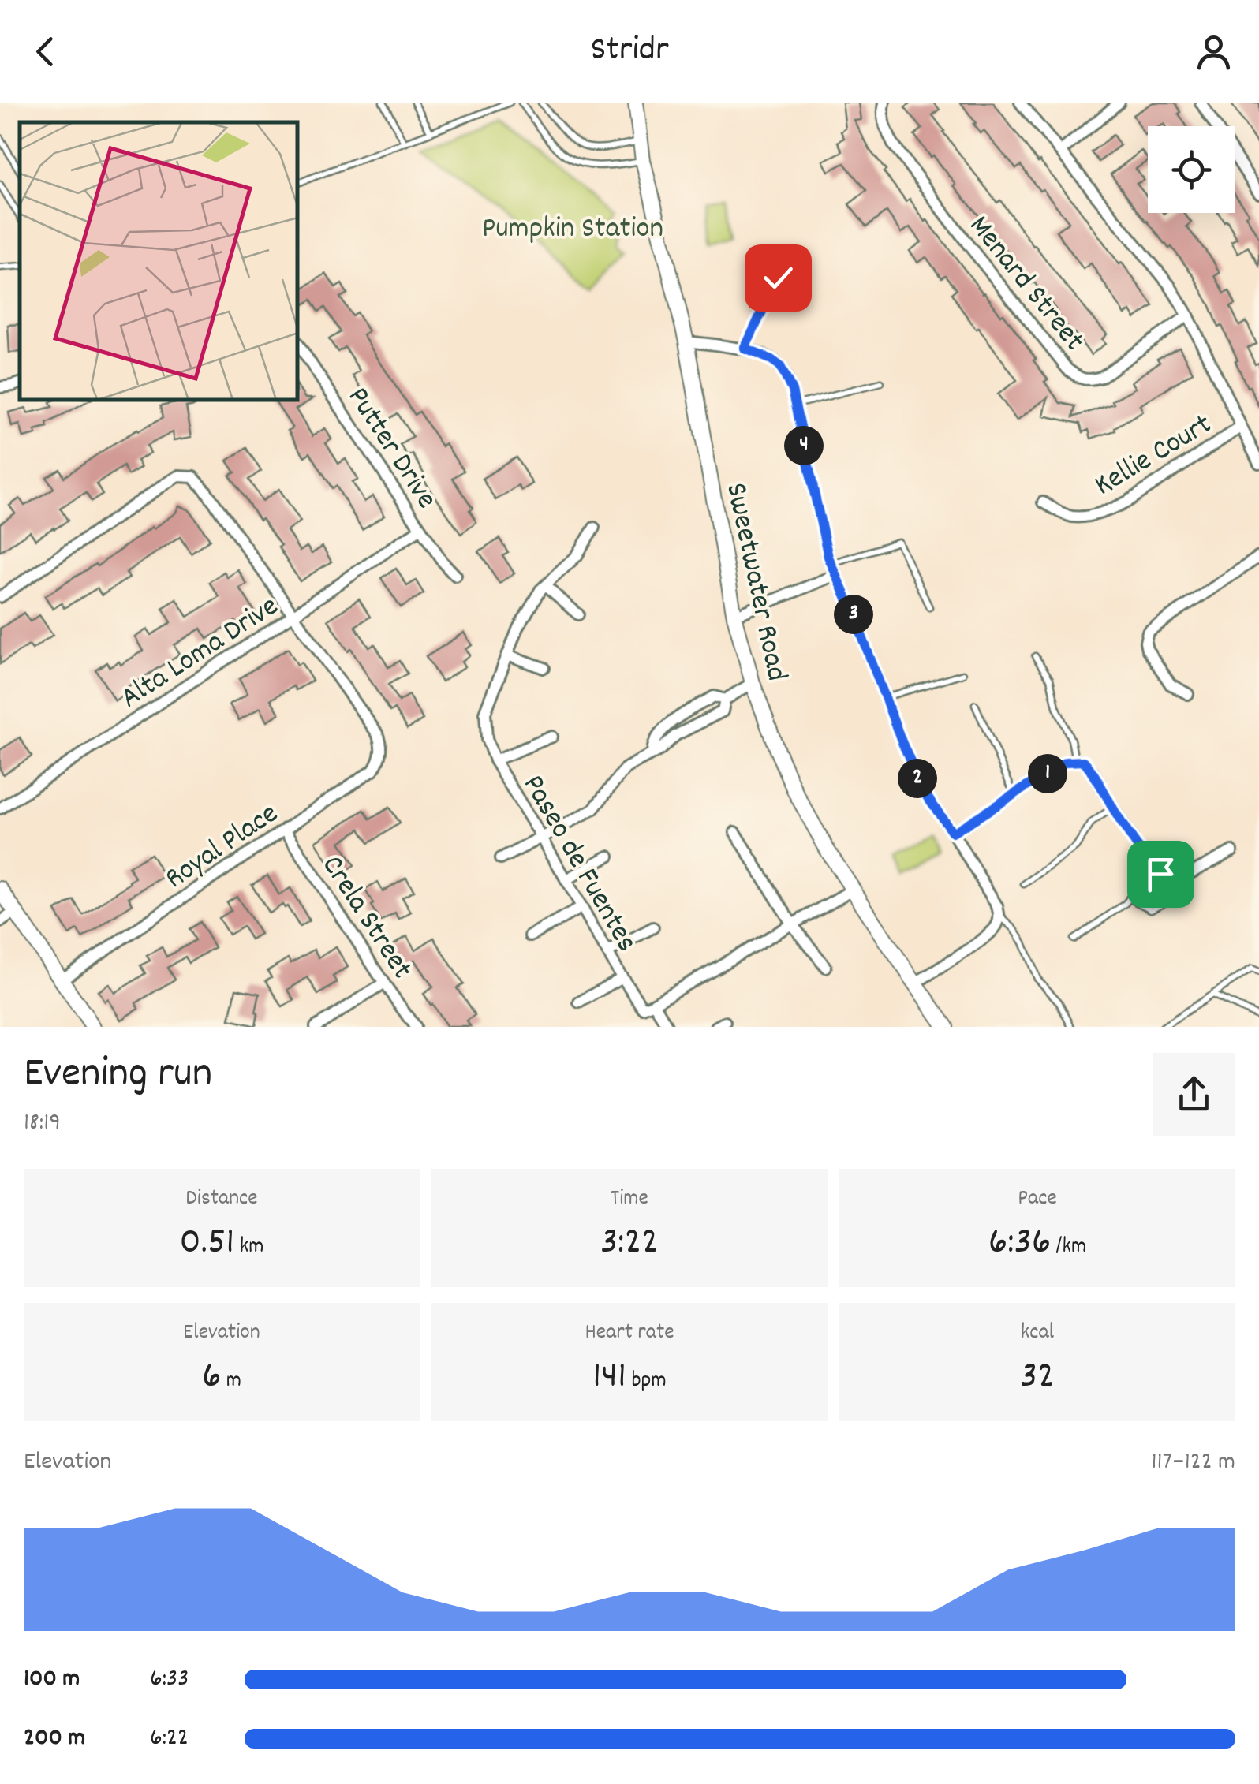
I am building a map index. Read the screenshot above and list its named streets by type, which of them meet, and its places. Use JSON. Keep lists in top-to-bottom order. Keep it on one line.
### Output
{"streets":{"main road":["Sweetwater Road"],"street":["Menard Street","Putter Drive","Kellie Court","Alta Loma Drive","Royal Place","Paseo de Fuentes","Crela Street"]},"crossings":[["Putter Drive","Alta Loma Drive"],["Alta Loma Drive","Royal Place"],["Royal Place","Crela Street"]],"parks":["Pumpkin Station"],"page":{"header":"Stridr","pins":["4","3","1","2"],"heading":["Evening run","18:19"],"stats":[["Distance","0.51 km"],["Time","3:22"],["Pace","6:36 /km"],["Elevation","6 m"],["Heart rate","141 bpm"],["kcal","32"]],"chart":["Elevation","117–122 m"],"list":[{"name":"100 m","note":"6:33"},{"name":"200 m","note":"6:22"}]}}
